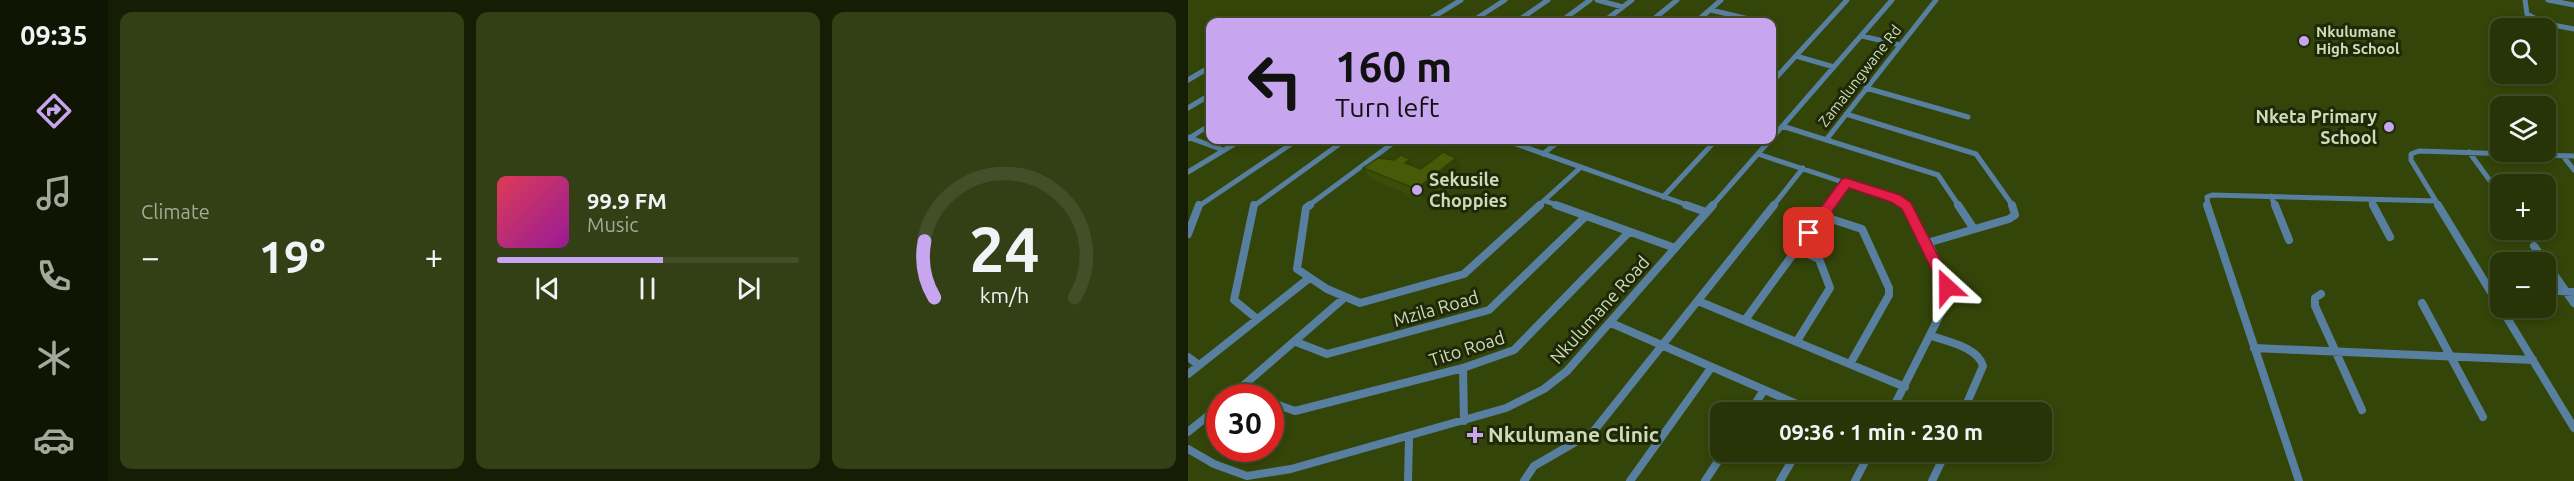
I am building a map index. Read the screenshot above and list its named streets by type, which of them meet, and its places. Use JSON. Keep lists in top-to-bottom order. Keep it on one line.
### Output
{"streets":{"street":["Zamalungwane Rd","Mzila Road","Nkulumane Road","Tito Road"]},"places":{"other":["Nkulumane High School","Nketa Primary School","Sekusile Choppies"],"health":["Nkulumane Clinic"]},"page":{"tabs":"09:35","tile":"Climate","map_buttons":["+","−"],"turn":["160 m","Turn left"],"song":["99.9 FM","Music"],"heat":["−","19°","+"],"limit":"30","trip":"09:36 · 1 min · 230 m","gauge":["24","km/h"]}}
